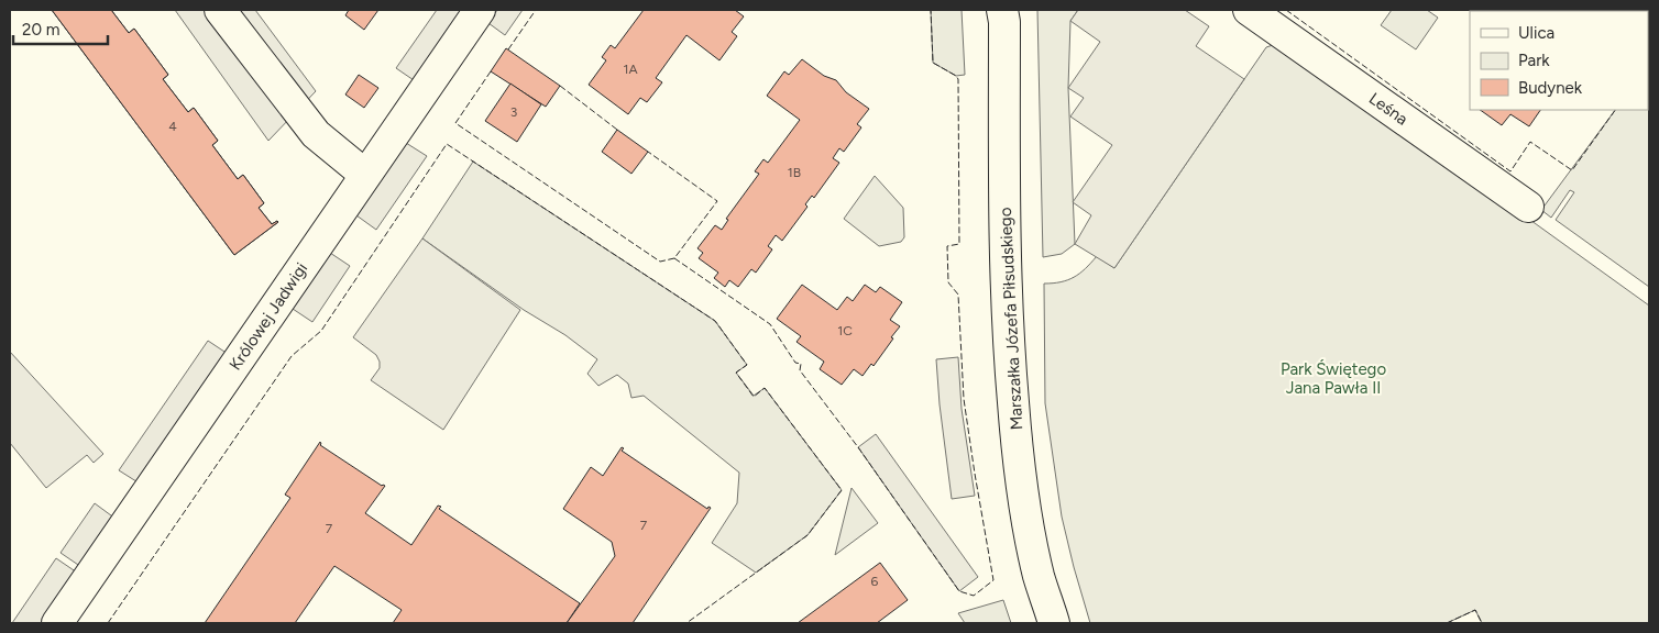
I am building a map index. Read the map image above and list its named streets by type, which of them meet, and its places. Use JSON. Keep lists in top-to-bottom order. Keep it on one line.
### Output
{"streets":{"street":["Leśna","Królowej Jadwigi","Marszałka Józefa Piłsudskiego"]},"parks":["Park Świętego Jana Pawła II"],"house_numbers":["1A","3","4","1B","1C","7","7","6"],"legend":["Ulica","Park","Budynek"],"scale_bar":"20 m"}
